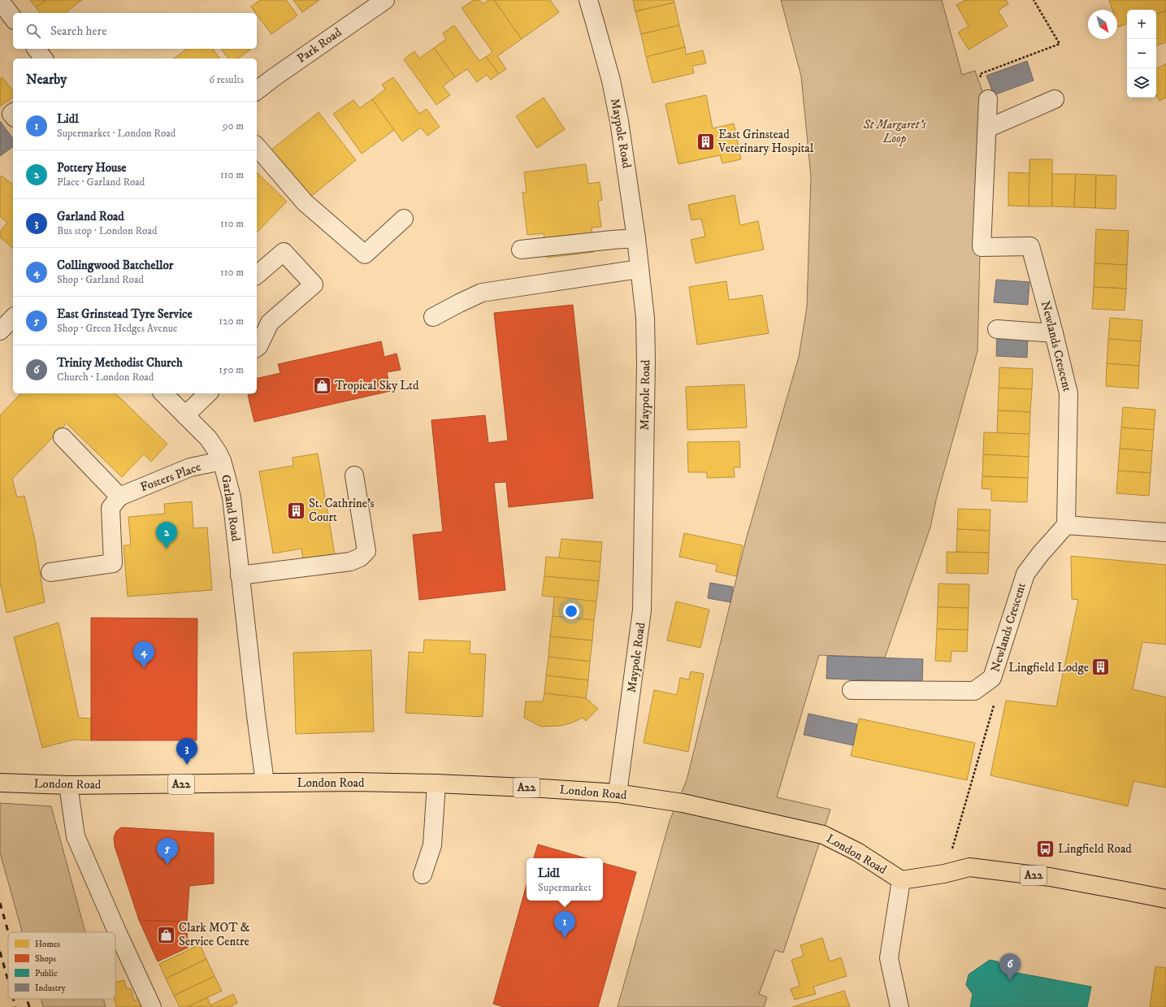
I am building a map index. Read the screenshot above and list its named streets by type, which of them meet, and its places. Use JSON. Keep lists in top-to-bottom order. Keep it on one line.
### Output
{"streets":{"highway":["London Road","A22"],"street":["Park Road","Maypole Road","Newlands Crescent","Fosters Place","Garland Road"]},"crossings":[["Maypole Road","London Road"],["Fosters Place","Garland Road"],["Garland Road","London Road"]],"parks":["St Margaret's Loop"],"places":{"building":["East Grinstead Veterinary Hospital","St. Cathrine's Court","Lingfield Lodge"],"shop":["Tropical Sky Ltd","Clark MOT & Service Centre"],"bus stop":["Lingfield Road"]},"legend":["Homes","Shops","Public","Industry"],"north":"bottom right","page":{"map_buttons":["+","−"],"search":"Search here","heading":["Nearby","6 results"],"list":[{"mark":"1","name":"Lidl","note":"Supermarket · London Road","value":"90 m"},{"mark":"2","name":"Pottery House","note":"Place · Garland Road","value":"110 m"},{"mark":"3","name":"Garland Road","note":"Bus stop · London Road","value":"110 m"},{"mark":"4","name":"Collingwood Batchellor","note":"Shop · Garland Road","value":"110 m"},{"mark":"5","name":"East Grinstead Tyre Service","note":"Shop · Green Hedges Avenue","value":"120 m"},{"mark":"6","name":"Trinity Methodist Church","note":"Church · London Road","value":"150 m"}],"pins":["2","4","3","5","1","6"],"popup":["Lidl","Supermarket"]}}
